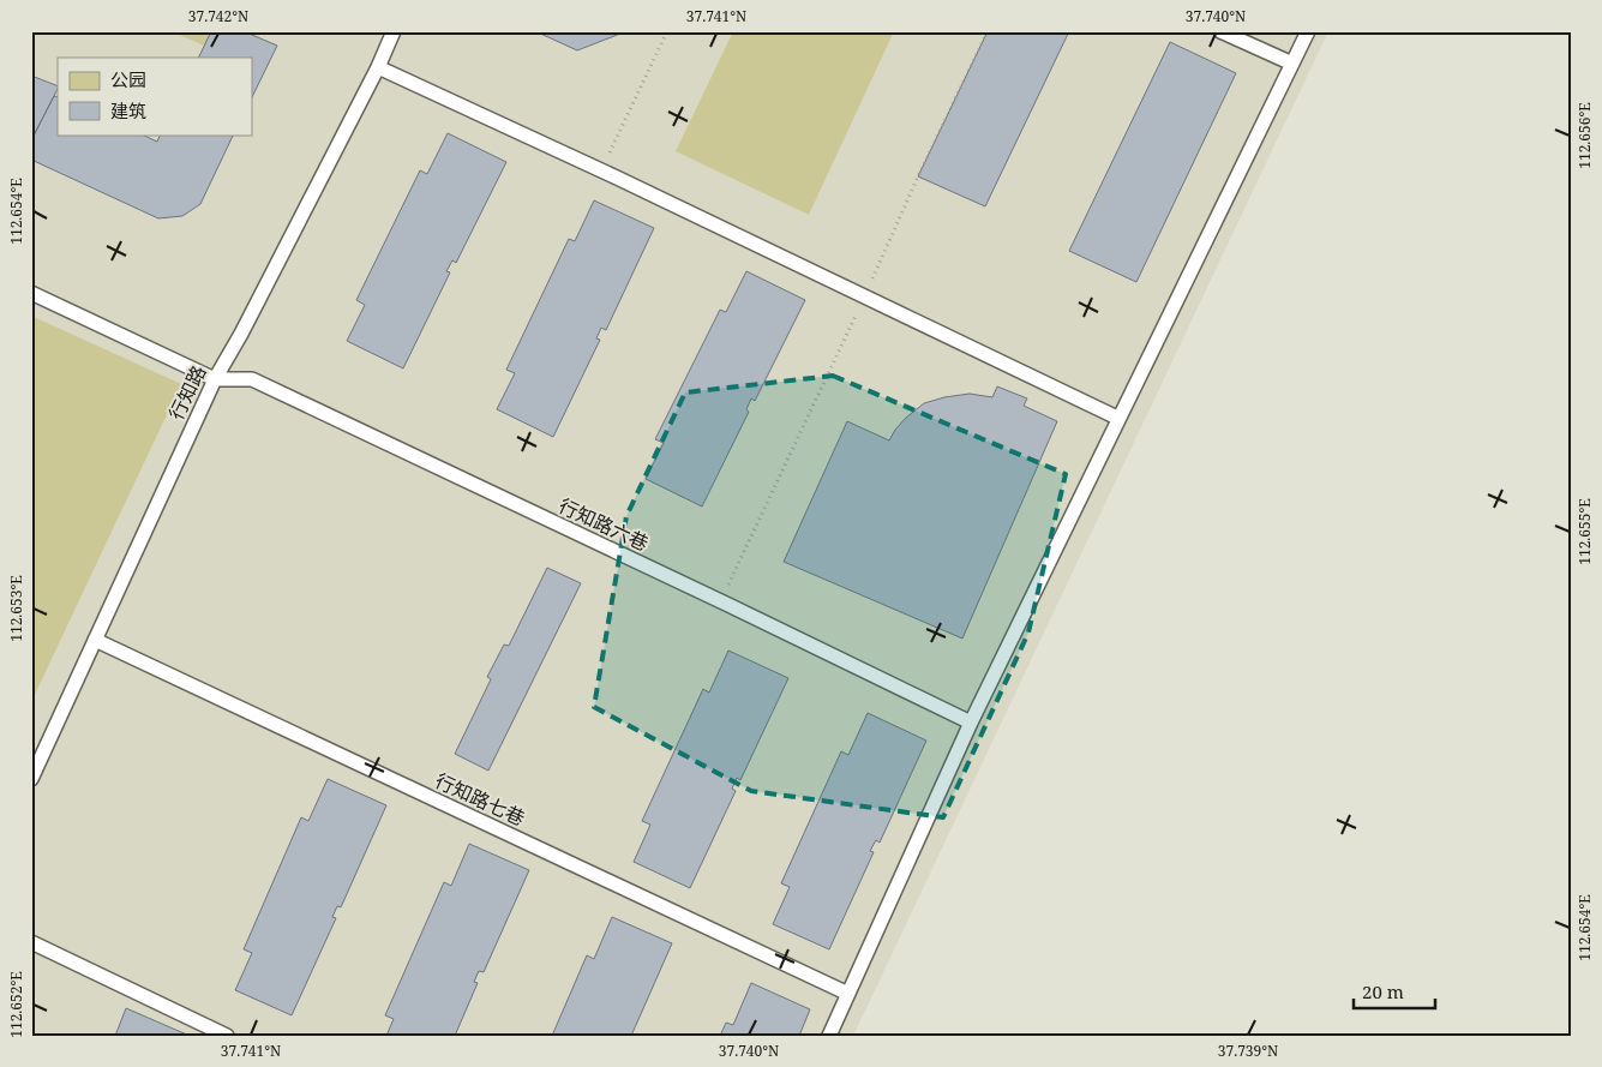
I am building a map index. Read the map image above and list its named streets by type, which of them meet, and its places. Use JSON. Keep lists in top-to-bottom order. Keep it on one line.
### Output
{"streets":{"lane":["行知路","行知路六巷","行知路七巷"]},"crossings":[["行知路","行知路六巷"],["行知路","行知路七巷"]],"legend":["公园","建筑"],"scale_bar":"20 m","coordinates":["37.742°N","37.741°N","37.740°N","112.656°E","112.654°E","112.655°E","112.653°E","112.652°E","37.739°N"]}
